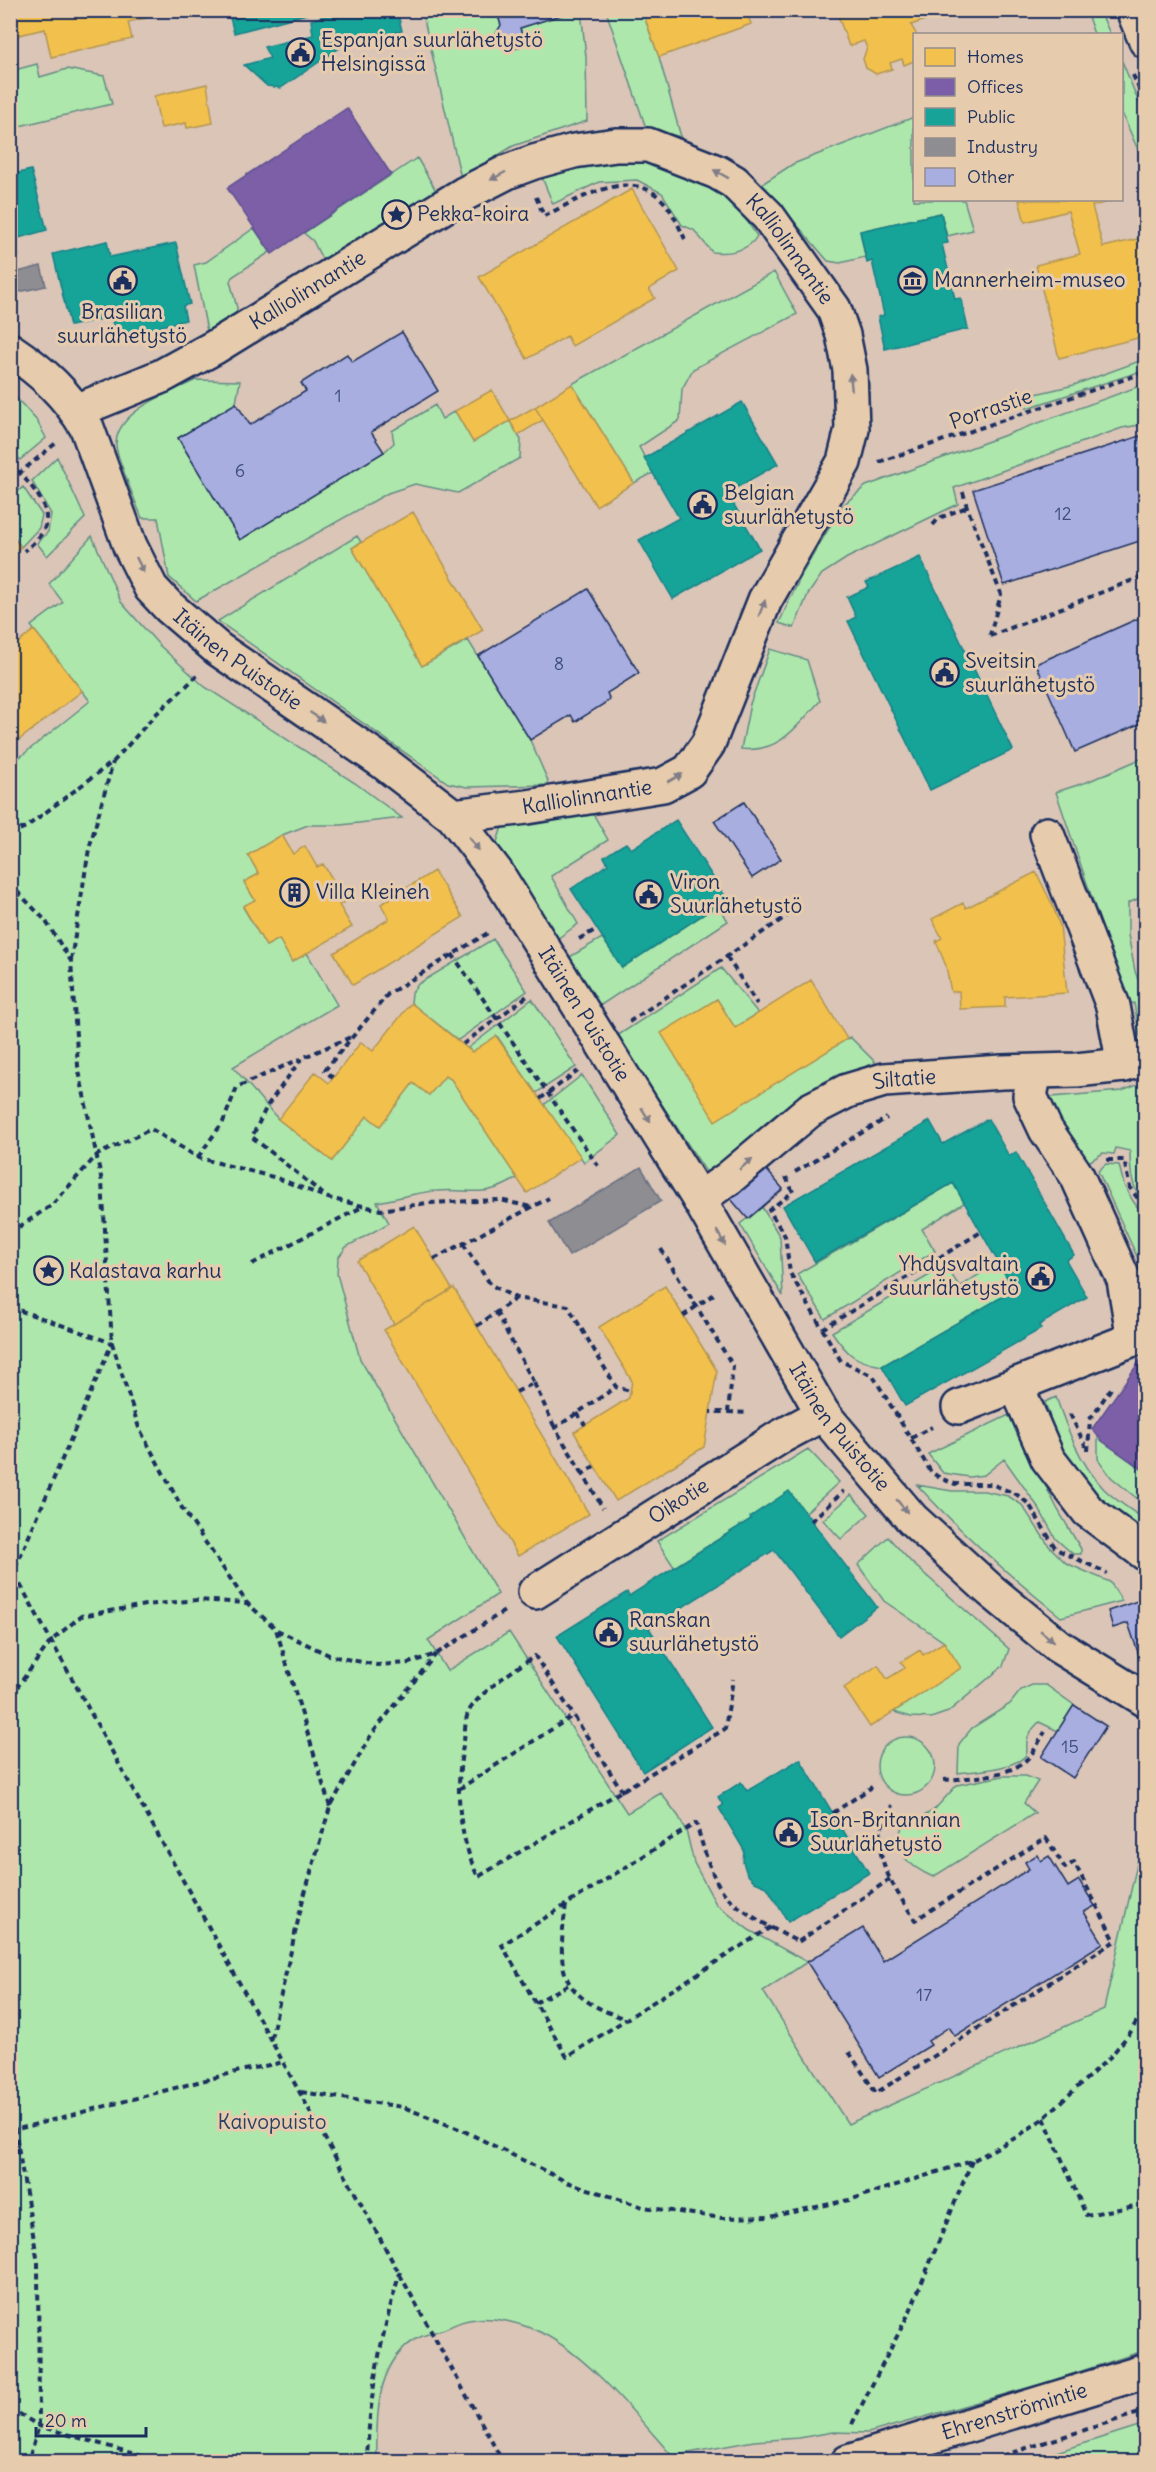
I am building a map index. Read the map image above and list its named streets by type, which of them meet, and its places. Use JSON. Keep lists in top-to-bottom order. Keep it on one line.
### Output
{"streets":{"street":["Kalliolinnantie","Itäinen Puistotie","Siltatie","Oikotie","Ehrenströmintie"],"path":["Porrastie"]},"crossings":[["Kalliolinnantie","Porrastie"],["Kalliolinnantie","Itäinen Puistotie"],["Itäinen Puistotie","Siltatie"],["Itäinen Puistotie","Oikotie"]],"one_way":["Itäinen Puistotie","Siltatie"],"parks":["Kaivopuisto"],"places":{"public building":["Espanjan suurlähetystö Helsingissä","Brasilian suurlähetystö","Belgian suurlähetystö","Sveitsin suurlähetystö","Viron Suurlähetystö","Yhdysvaltain suurlähetystö","Ranskan suurlähetystö","Ison-Britannian Suurlähetystö"],"place":["Pekka-koira","Kalastava karhu"],"museum":["Mannerheim-museo"],"building":["Villa Kleineh"]},"house_numbers":["1","6","12","8","15","17"],"legend":["Homes","Offices","Public","Industry","Other"],"scale_bar":"20 m"}
